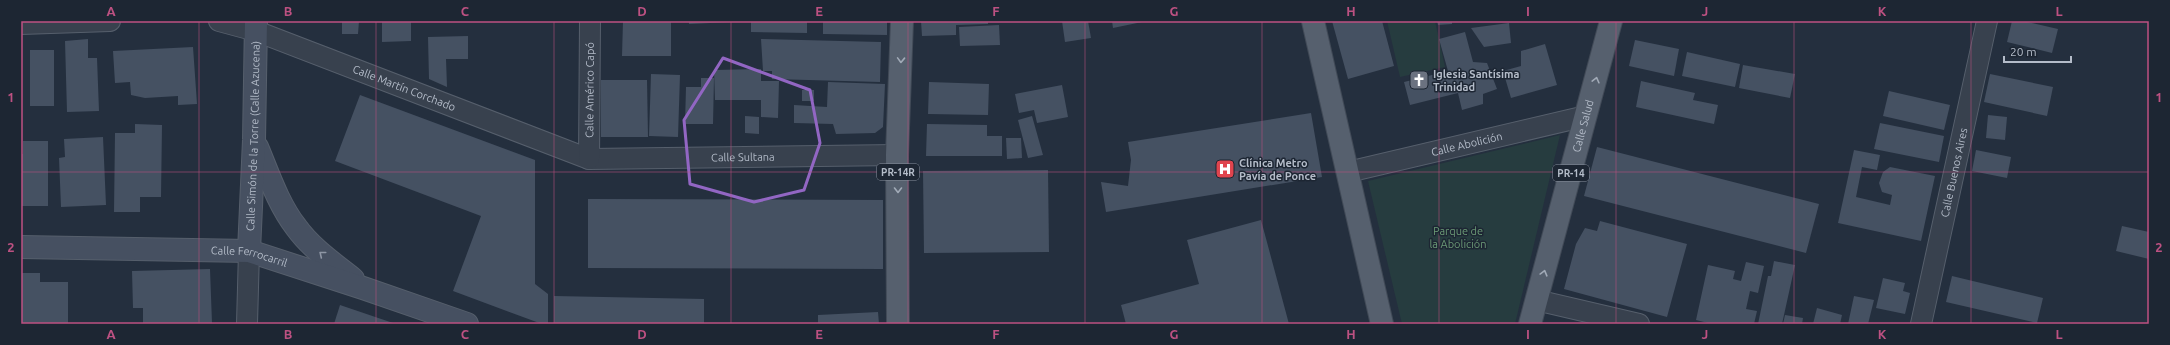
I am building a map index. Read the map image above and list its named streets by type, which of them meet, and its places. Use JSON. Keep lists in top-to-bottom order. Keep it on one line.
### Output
{"streets":{"main road":["Calle Salud","PR-14R","PR-14"],"street":["Calle Martín Corchado","Calle Américo Capó","Calle Simón de la Torre (Calle Azucena)","Calle Abolición","Calle Sultana","Calle Buenos Aires","Calle Ferrocarril"]},"crossings":[["Calle Martín Corchado","Calle Américo Capó"],["Calle Martín Corchado","Calle Simón de la Torre (Calle Azucena)"],["Calle Martín Corchado","Calle Sultana"],["Calle Américo Capó","Calle Sultana"],["Calle Salud","Calle Abolición"],["Calle Simón de la Torre (Calle Azucena)","Calle Ferrocarril"],["Calle Sultana","PR-14R"]],"one_way":["Calle Salud"],"parks":["Parque de la Abolición"],"places":{"church":["Iglesia Santísima Trinidad"],"hospital":["Clínica Metro Pavía de Ponce"]},"scale_bar":"20 m","grid":{"columns":["A","B","C","D","E","F","G","H","I","J","K","L"],"rows":["1","2"]}}
